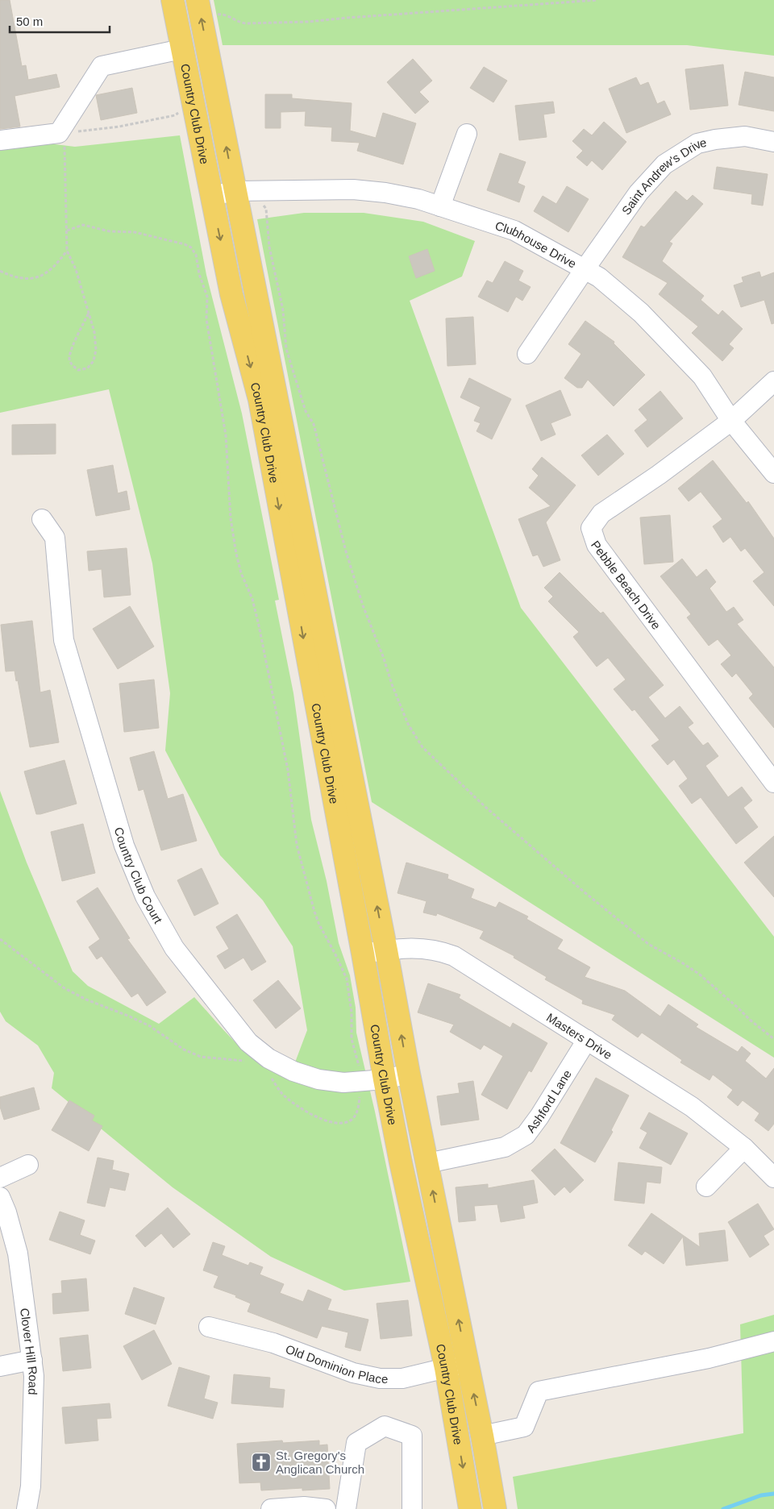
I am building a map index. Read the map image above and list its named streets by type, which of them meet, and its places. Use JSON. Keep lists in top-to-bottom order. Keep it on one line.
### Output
{"streets":{"main road":["Country Club Drive"],"street":["Saint Andrew's Drive","Clubhouse Drive","Pebble Beach Drive","Country Club Court","Masters Drive","Ashford Lane","Clover Hill Road","Old Dominion Place"]},"crossings":[["Country Club Drive","Clubhouse Drive"],["Country Club Drive","Country Club Court"],["Country Club Drive","Masters Drive"],["Country Club Drive","Ashford Lane"],["Country Club Drive","Old Dominion Place"],["Saint Andrew's Drive","Clubhouse Drive"],["Clubhouse Drive","Pebble Beach Drive"],["Masters Drive","Ashford Lane"]],"places":{"church":["St. Gregory's Anglican Church"]},"scale_bar":"50 m"}
